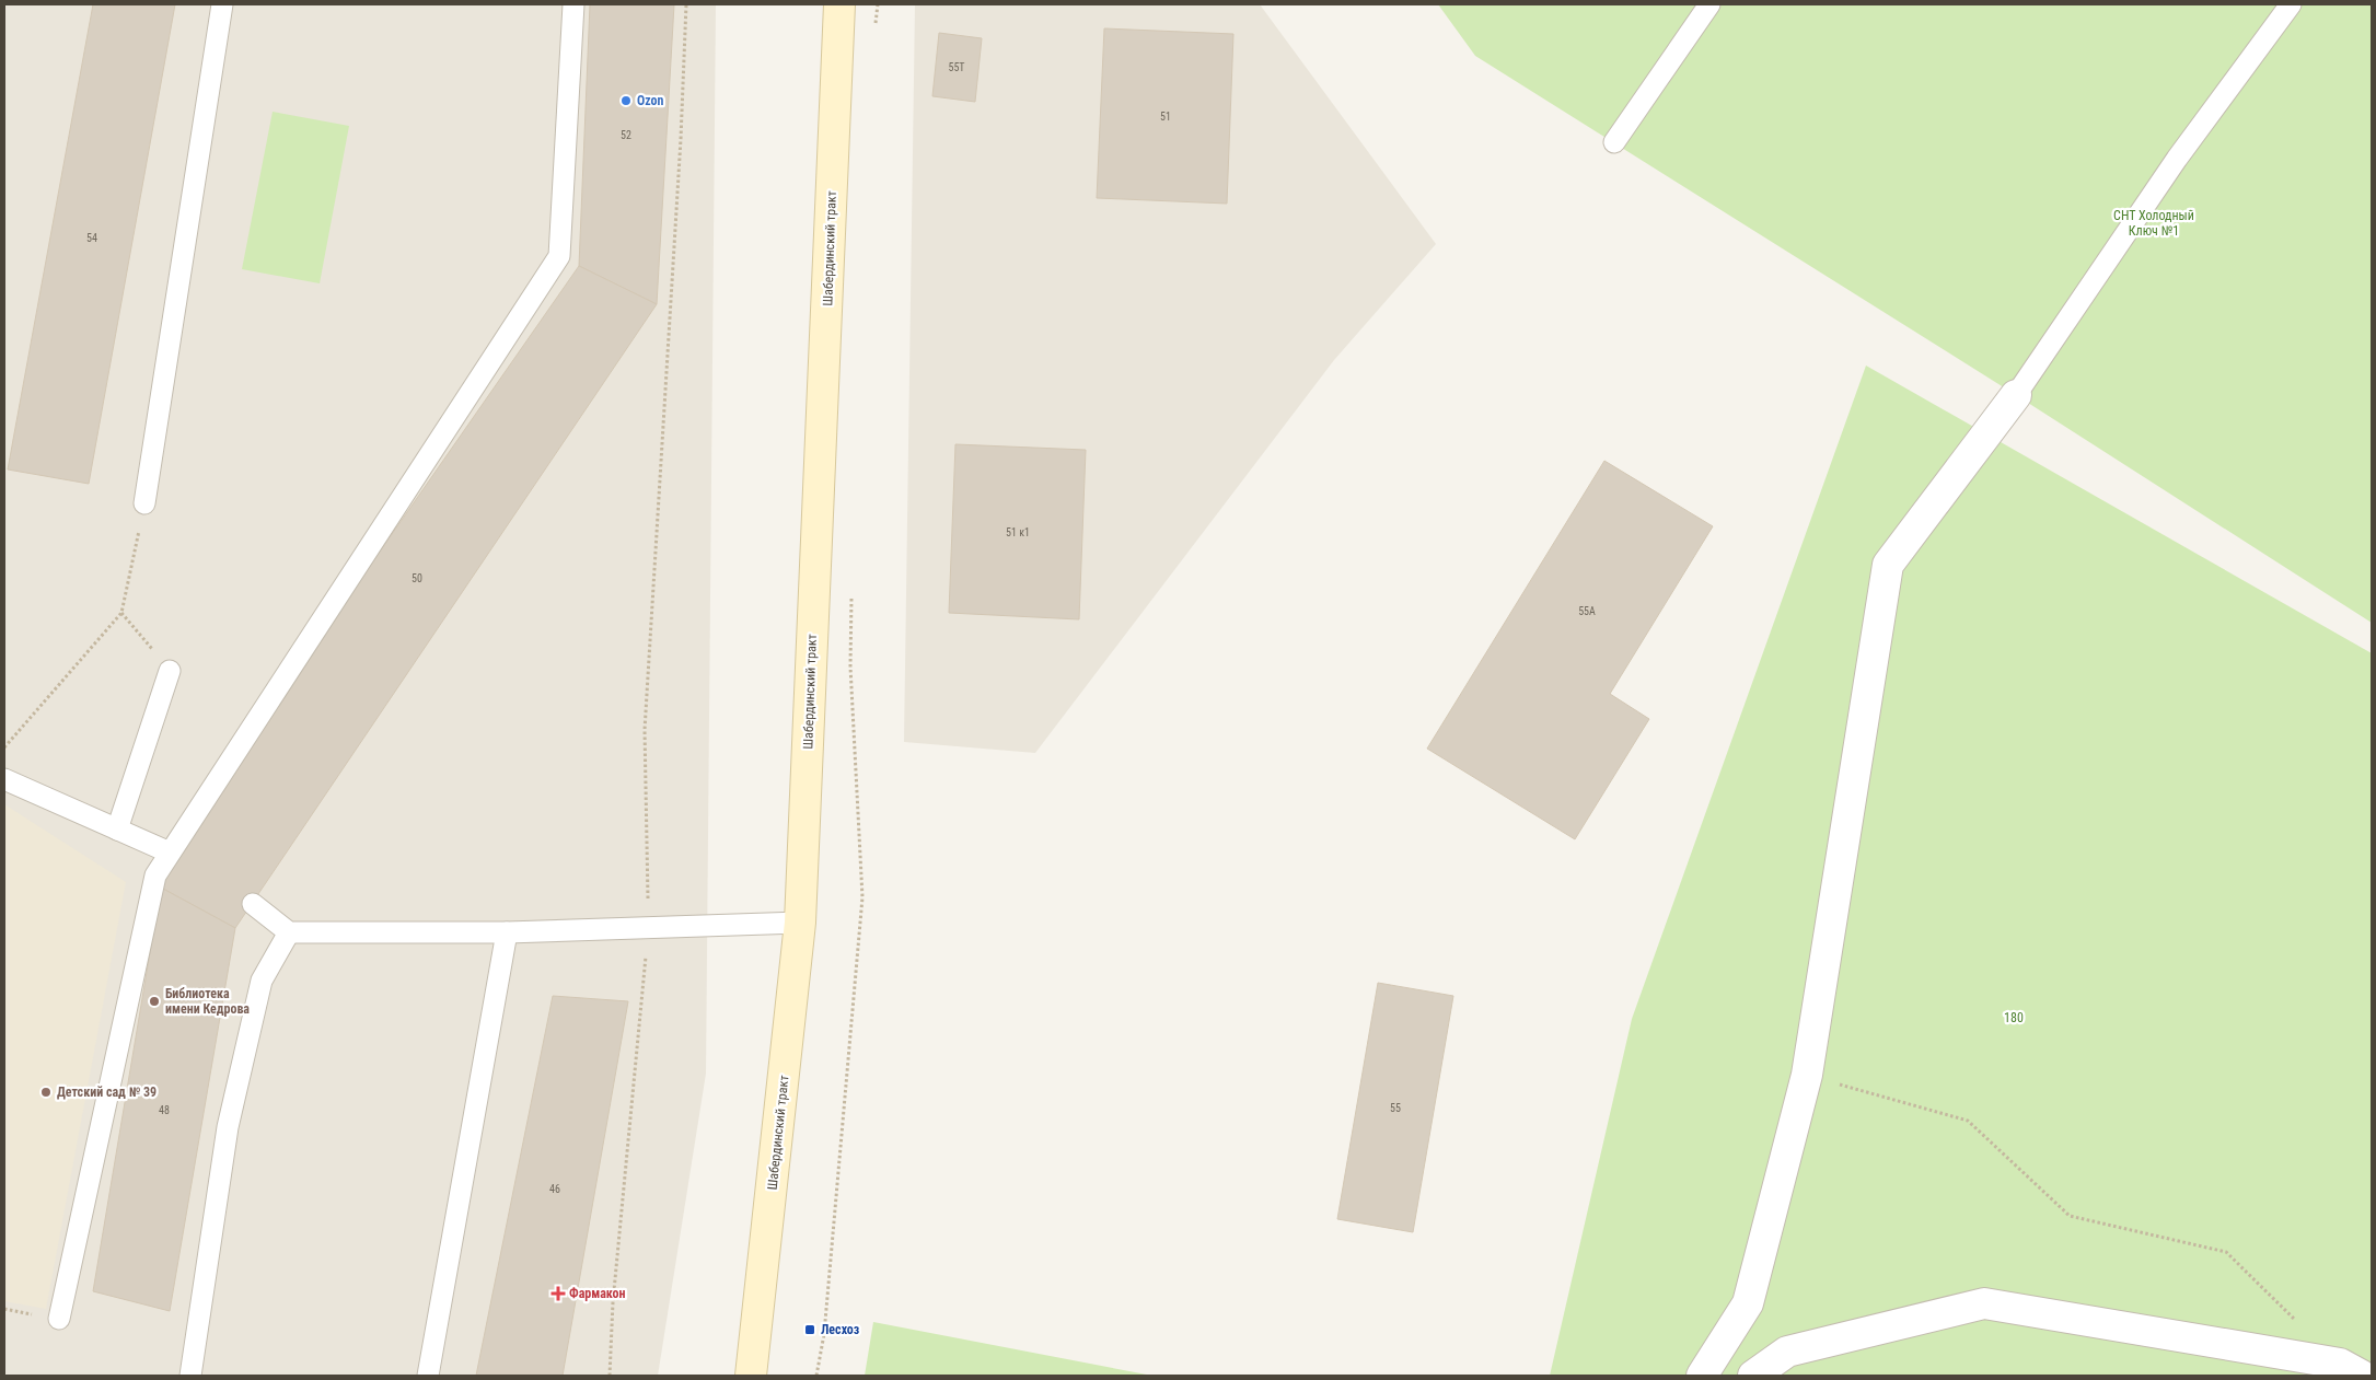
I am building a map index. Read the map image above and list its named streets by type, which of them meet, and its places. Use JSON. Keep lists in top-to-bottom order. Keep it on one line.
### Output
{"streets":{"main road":["Шабердинский тракт"]},"parks":["СНТ Холодный Ключ №1","180"],"places":{"other":["Ozon","Библиотека имени Кедрова","Детский сад № 39"],"health":["Фармакон"],"transit":["Лесхоз"]},"house_numbers":["55Т","51","52","54","51 к1","50","55А","55","48","46"]}
